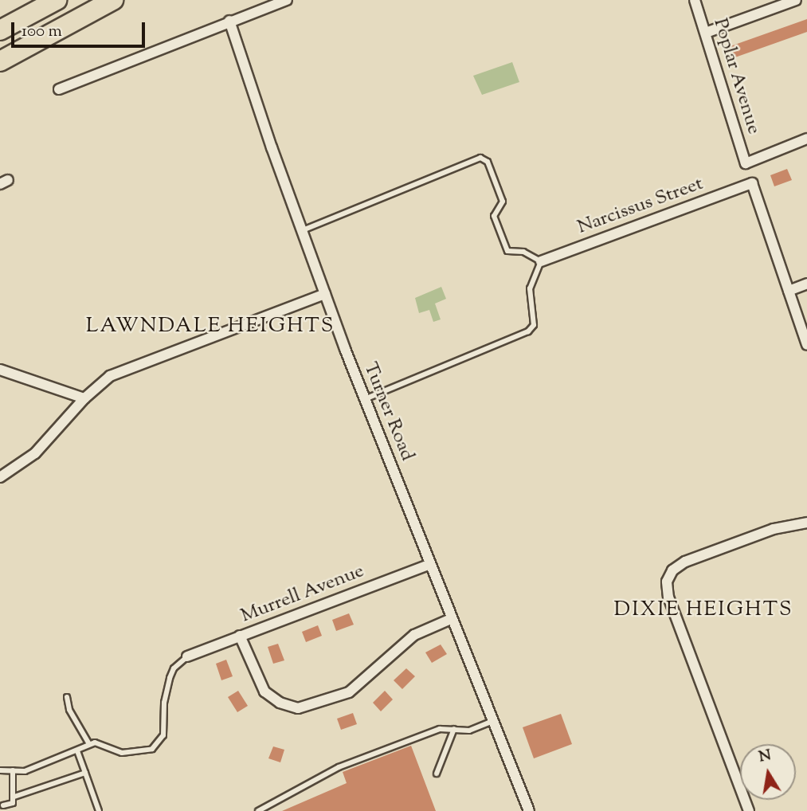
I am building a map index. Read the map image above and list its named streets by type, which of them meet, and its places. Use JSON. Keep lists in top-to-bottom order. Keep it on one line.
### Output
{"streets":{"street":["Poplar Avenue","Narcissus Street","Turner Road","Murrell Avenue"]},"crossings":[["Turner Road","Murrell Avenue"]],"districts":["LAWNDALE HEIGHTS","DIXIE HEIGHTS"],"scale_bar":"100 m","north":"top"}
